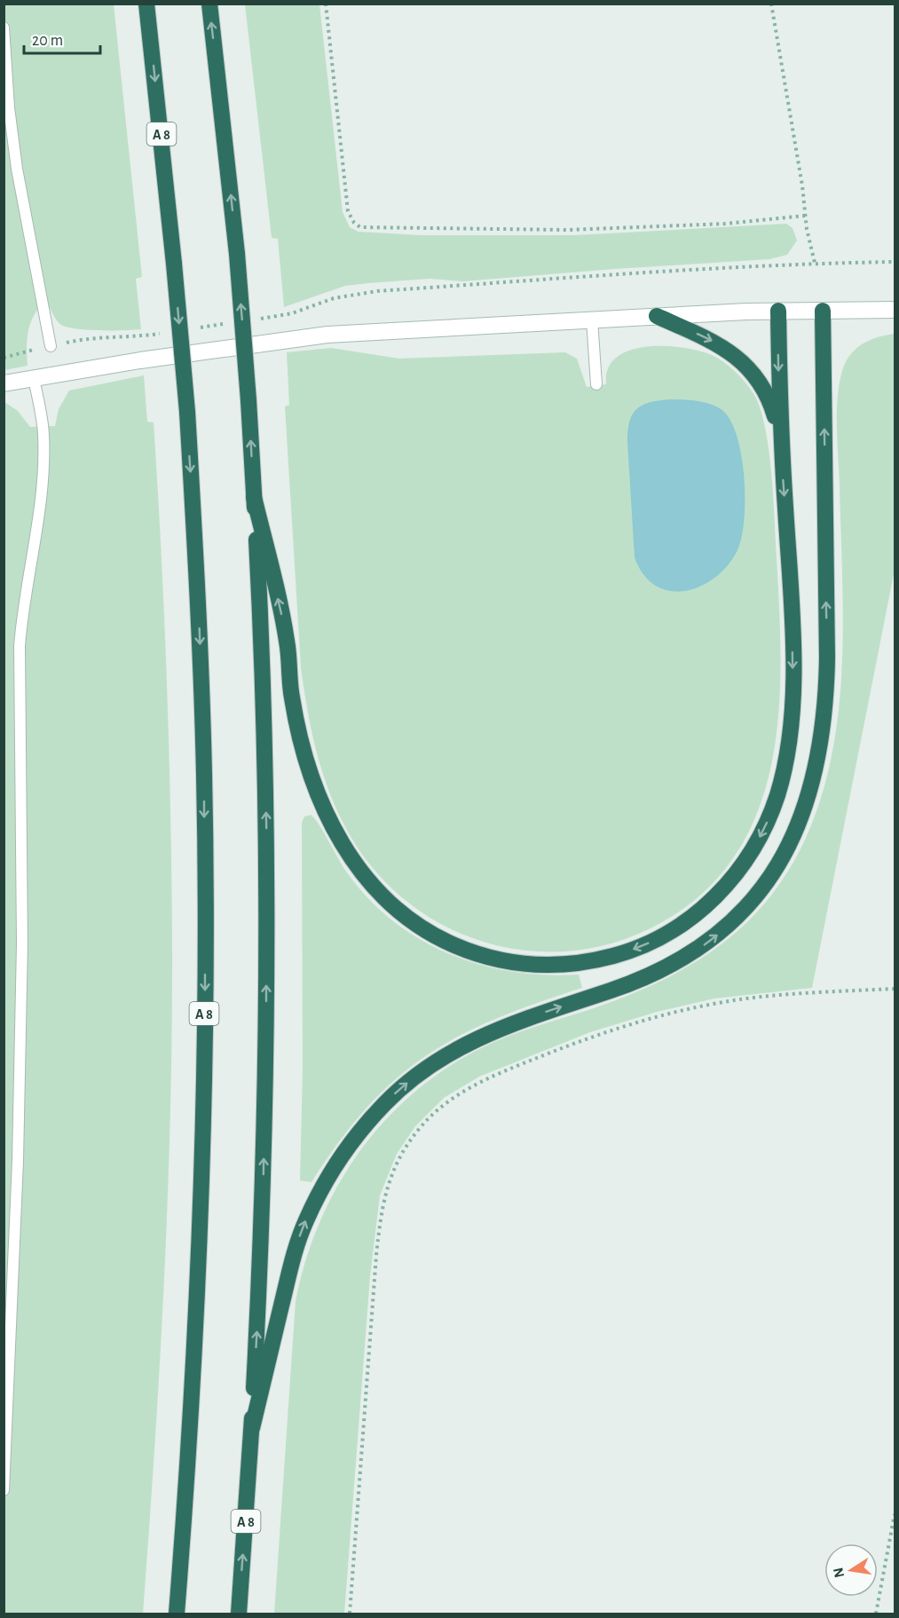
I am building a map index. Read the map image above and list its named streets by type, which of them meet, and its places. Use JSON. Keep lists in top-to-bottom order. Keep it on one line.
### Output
{"streets":{"highway":["A 8"]},"scale_bar":"20 m","north":"left"}
